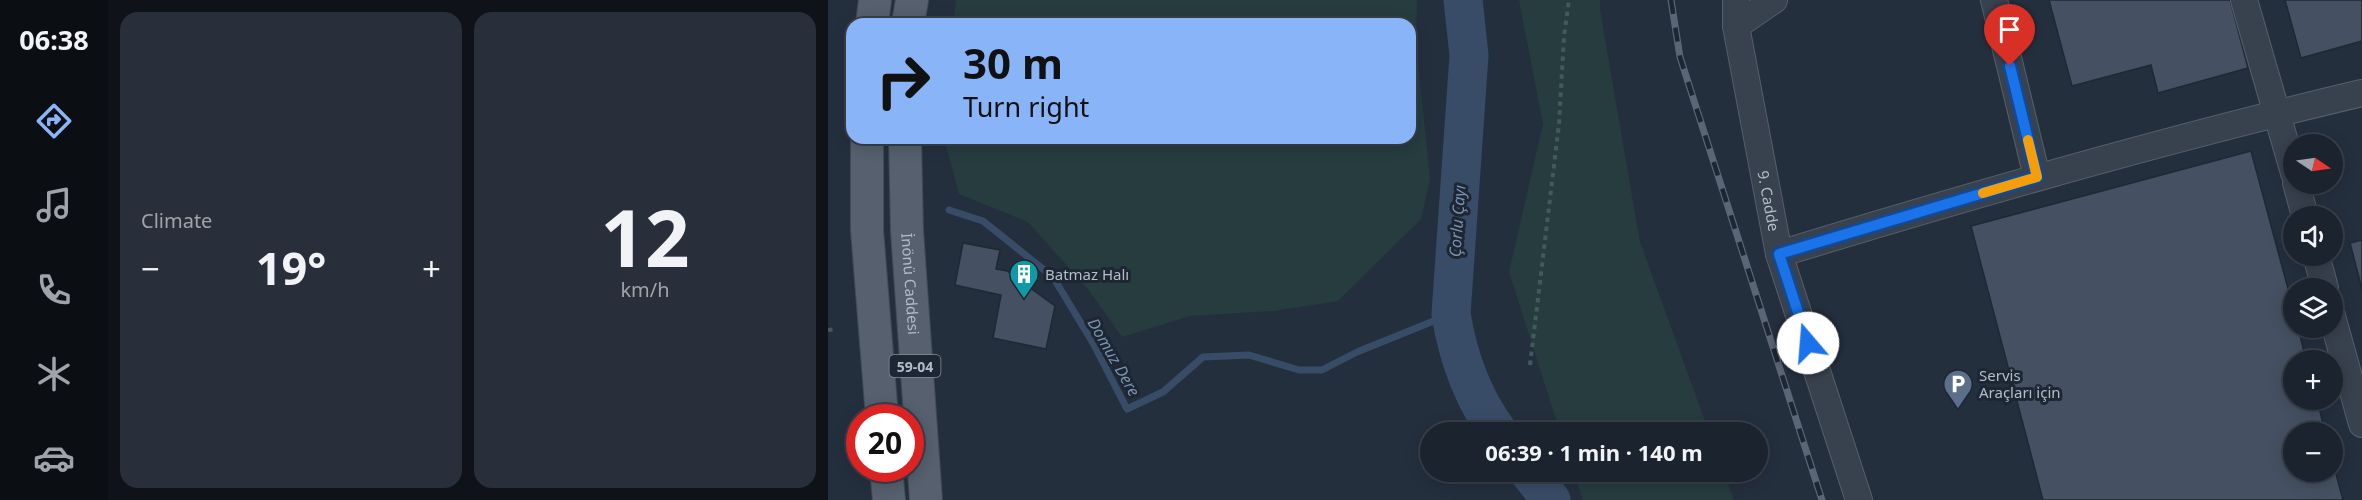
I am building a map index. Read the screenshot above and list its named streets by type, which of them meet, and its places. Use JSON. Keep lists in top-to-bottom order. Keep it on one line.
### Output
{"streets":{"main road":["İnönü Caddesi","59-04"],"lane":["9. Cadde"]},"water":["Çorlu Çayı","Domuz Dere"],"places":{"building":["Batmaz Halı"],"parking":["Servis Araçları için"]},"north":"right","page":{"tabs":"06:38","tile":["Climate",["12","km/h"]],"turn":["30 m","Turn right"],"map_buttons":["+","−"],"heat":["−","19°","+"],"limit":"20","trip":"06:39 · 1 min · 140 m"}}
